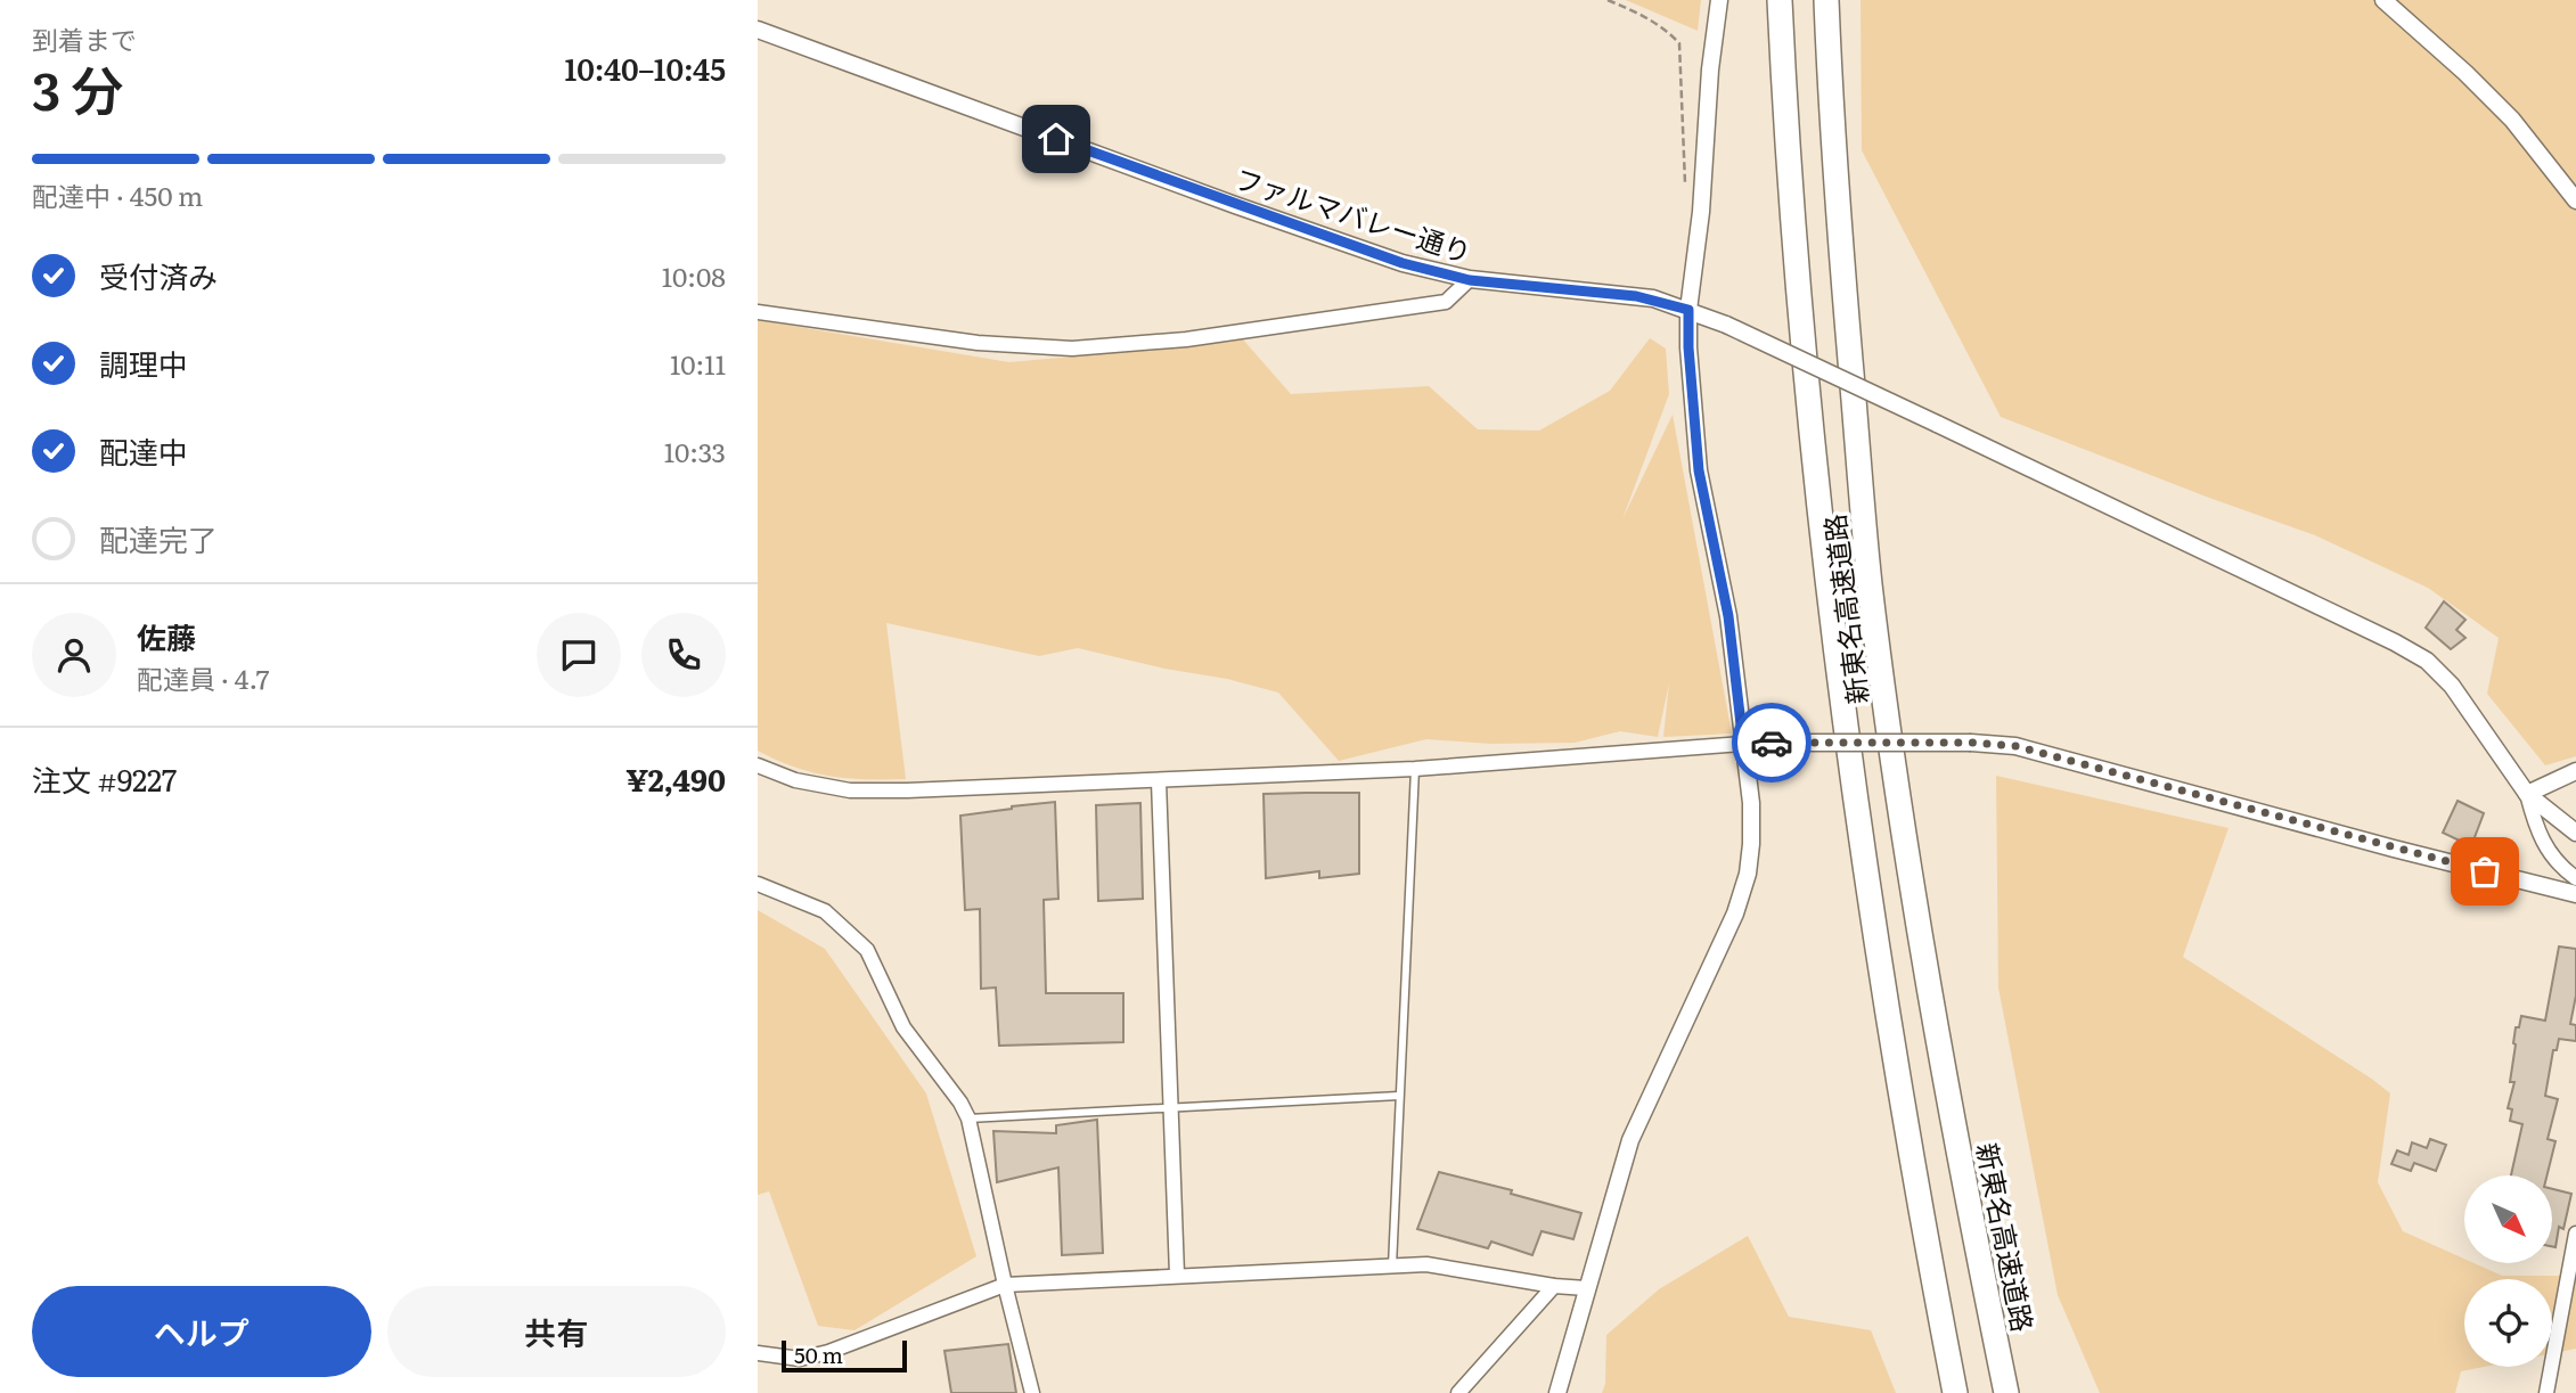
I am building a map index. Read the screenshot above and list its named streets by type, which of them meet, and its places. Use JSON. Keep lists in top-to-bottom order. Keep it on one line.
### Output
{"streets":{"highway":["新東名高速道路"],"street":["ファルマバレー通り"]},"scale_bar":"50 m","north":"bottom right","page":{"heading":["3 分","到着まで","10:40–10:45"],"panel":["佐藤","配達員 · 4.7","注文 #9227","¥2,490"],"bar":"配達中 · 450 m","list":[["受付済み","10:08"],["調理中","10:11"],["配達中","10:33"],"配達完了"],"buttons":["ヘルプ","共有"],"scale":"50 m"}}
